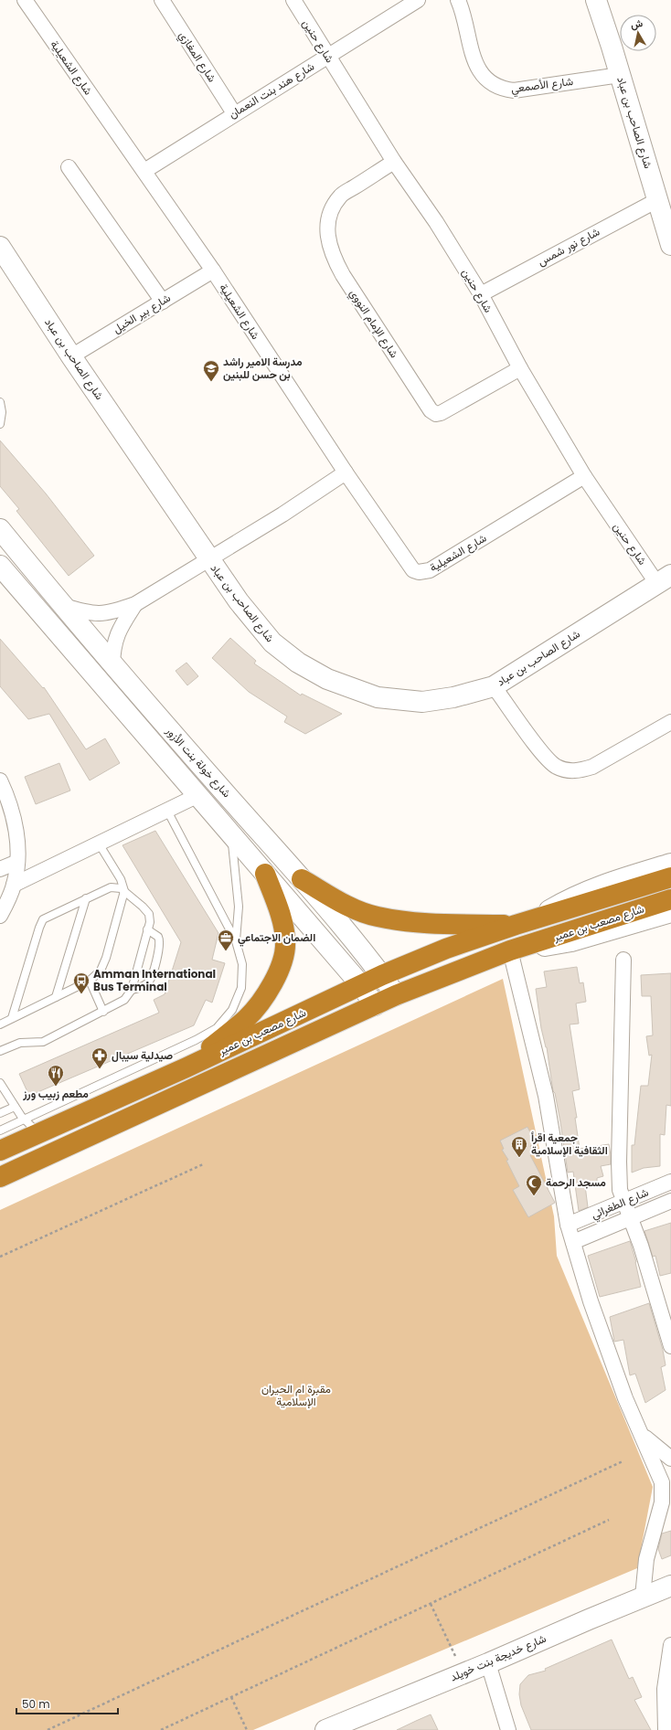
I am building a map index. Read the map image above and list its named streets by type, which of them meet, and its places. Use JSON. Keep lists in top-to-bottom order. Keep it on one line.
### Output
{"streets":{"highway":["شارع مصعب بن عمير"],"street":["شارع حنين","شارع المغازي","شارع الشعيلية","شارع الأصمعي","شارع هند بنت النعمان","شارع الصاحب بن عباد","شارع نور شمس","شارع بير الخيل","شارع الإمام النووي","شارع خولة بنت الأزور","شارع الطغرائي","شارع خديجة بنت خويلد"]},"crossings":[["شارع حنين","شارع الشعيلية"],["شارع حنين","شارع هند بنت النعمان"],["شارع حنين","شارع الصاحب بن عباد"],["شارع حنين","شارع نور شمس"],["شارع حنين","شارع الإمام النووي"],["شارع المغازي","شارع هند بنت النعمان"],["شارع الشعيلية","شارع هند بنت النعمان"],["شارع الشعيلية","شارع بير الخيل"],["شارع الأصمعي","شارع الصاحب بن عباد"],["شارع الصاحب بن عباد","شارع نور شمس"],["شارع الصاحب بن عباد","شارع بير الخيل"],["شارع خولة بنت الأزور","شارع مصعب بن عمير"]],"parks":["مقبرة ام الحيران الإسلامية"],"places":{"school or university":["مدرسة الامير راشد بن حسن للبنين"],"office":["الضمان الاجتماعي"],"bus stop":["Amman International Bus Terminal"],"pharmacy":["صيدلية سيبال"],"restaurant":["مطعم زبيب ورز"],"building":["جمعية اقرأ الثقافية الإسلامية"],"mosque":["مسجد الرحمة"]},"scale_bar":"50 m","north":"top"}
